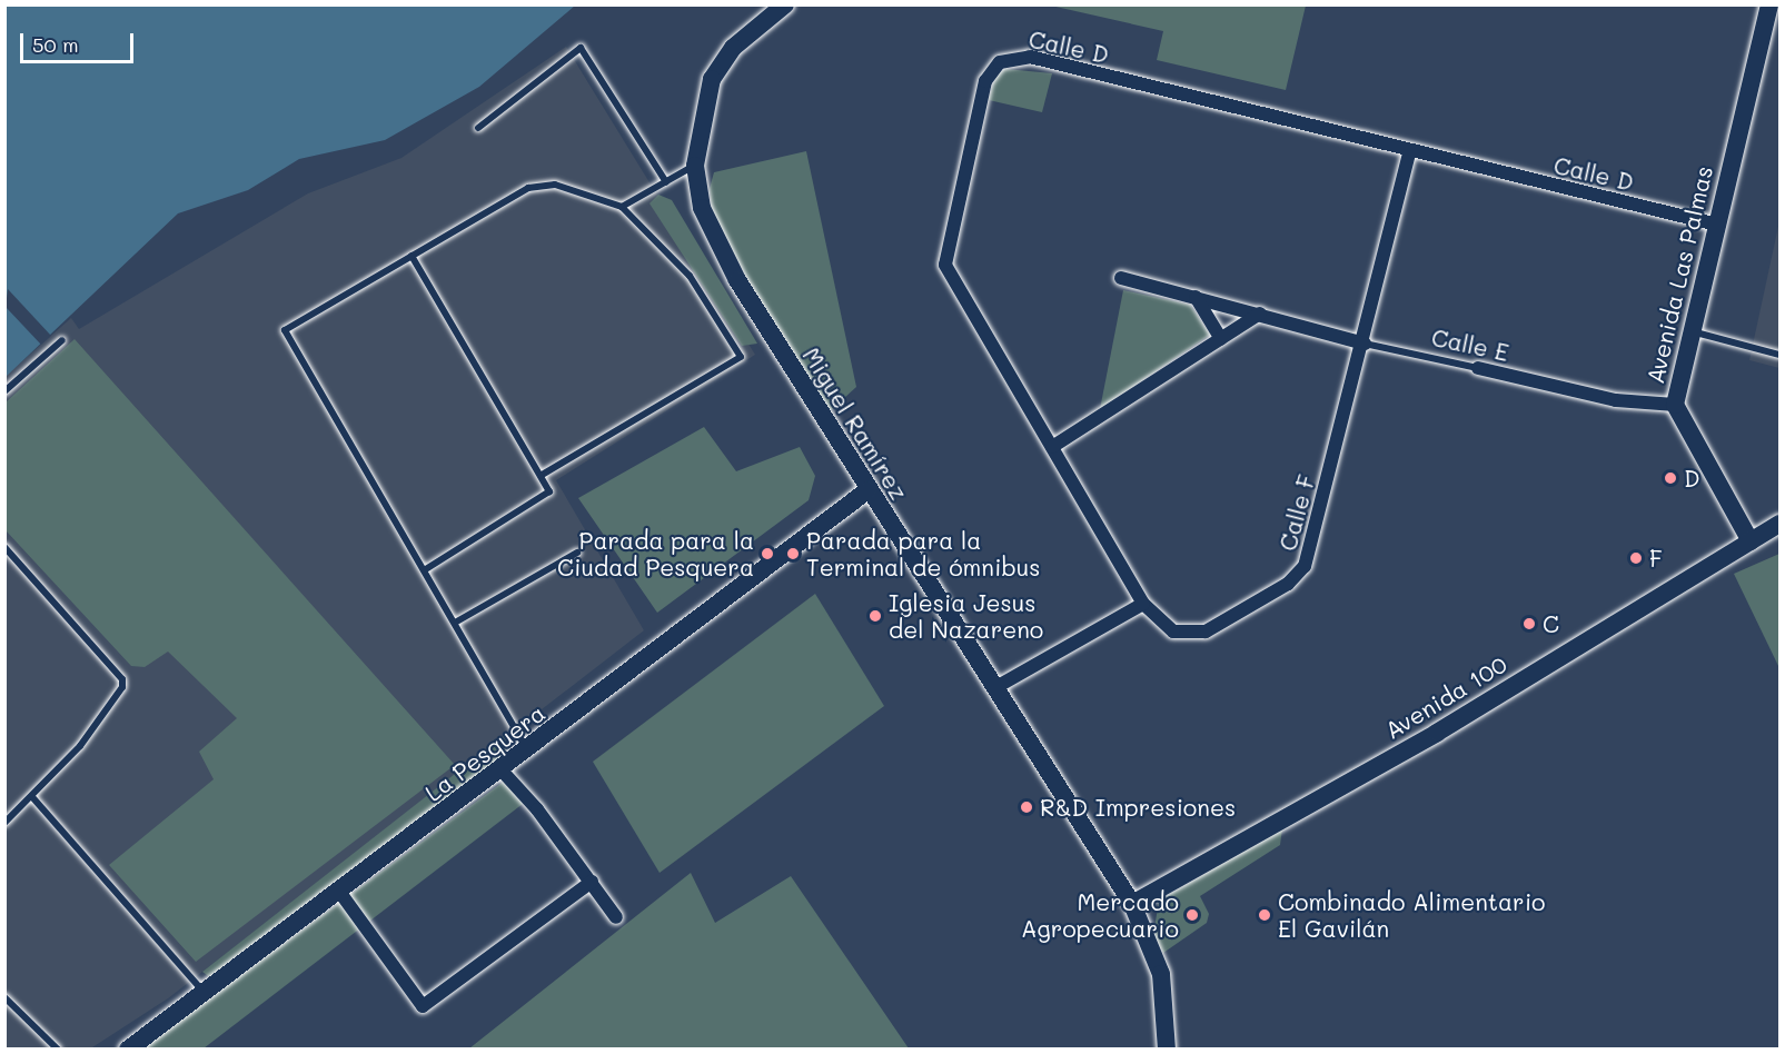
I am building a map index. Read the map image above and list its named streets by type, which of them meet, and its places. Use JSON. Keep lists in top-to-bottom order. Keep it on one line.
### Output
{"streets":{"street":["Calle D","Avenida Las Palmas","Calle E","Miguel Ramírez","Calle F","Avenida 100","La Pesquera"]},"crossings":[["Calle D","Avenida Las Palmas"],["Calle D","Calle F"],["Avenida Las Palmas","Calle E"],["Avenida Las Palmas","Avenida 100"],["Calle E","Calle F"],["Miguel Ramírez","Avenida 100"],["Miguel Ramírez","La Pesquera"]],"places":["D","Parada para la Ciudad Pesquera","Parada para la Terminal de ómnibus","F","Iglesia Jesus del Nazareno","C","R&D Impresiones","Mercado Agropecuario","Combinado Alimentario El Gavilán"],"scale_bar":"50 m"}
